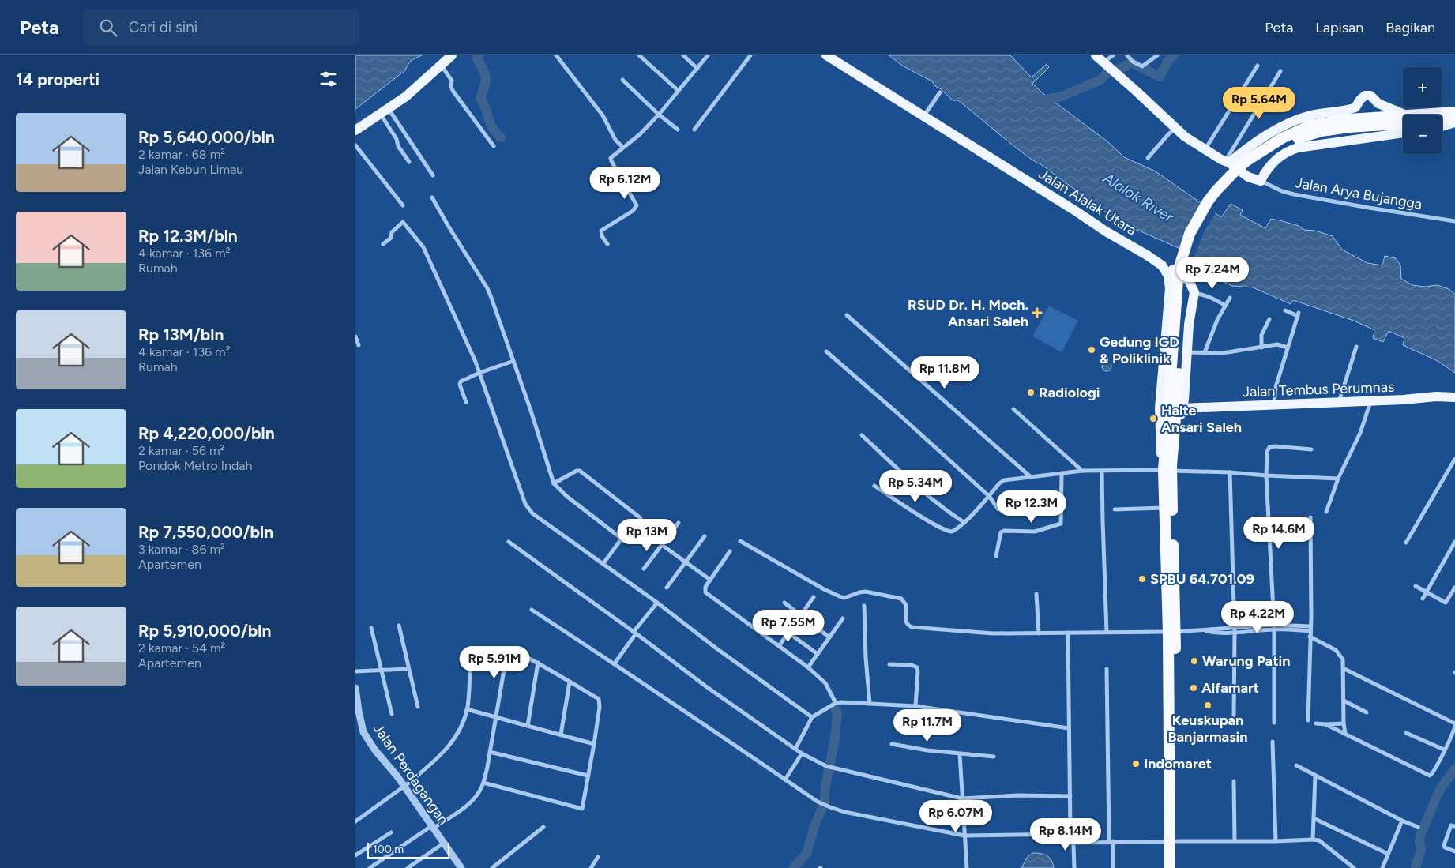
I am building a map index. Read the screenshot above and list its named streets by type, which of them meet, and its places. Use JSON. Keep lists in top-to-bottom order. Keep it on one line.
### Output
{"streets":{"main road":["Jalan Alalak Utara","Jalan Tembus Perumnas"],"street":["Jalan Arya Bujangga","Jalan Perdagangan"]},"water":["Alalak River"],"places":{"health":["RSUD Dr. H. Moch. Ansari Saleh"],"other":["Gedung IGD & Poliklinik","Radiologi","Halte Ansari Saleh","SPBU 64.701.09","Warung Patin","Alfamart","Keuskupan Banjarmasin","Indomaret"]},"scale_bar":"100 m","page":{"header":"Peta","search":"Cari di sini","nav":["Peta","Lapisan","Bagikan"],"heading":"14 properti","map_buttons":["+","−"],"price":["Rp 5.64M","Rp 6.12M","Rp 7.24M","Rp 11.8M","Rp 5.34M","Rp 12.3M","Rp 14.6M","Rp 13M","Rp 4.22M","Rp 7.55M","Rp 5.91M","Rp 11.7M","Rp 6.07M","Rp 8.14M"],"list":[{"name":"Rp 5,640,000/bln","note":"2 kamar · 68 m² · Jalan Kebun Limau"},{"name":"Rp 12.3M/bln","note":"4 kamar · 136 m² · Rumah"},{"name":"Rp 13M/bln","note":"4 kamar · 136 m² · Rumah"},{"name":"Rp 4,220,000/bln","note":"2 kamar · 56 m² · Pondok Metro Indah"},{"name":"Rp 7,550,000/bln","note":"3 kamar · 86 m² · Apartemen"},{"name":"Rp 5,910,000/bln","note":"2 kamar · 54 m² · Apartemen"}],"scale":"100 m"}}
